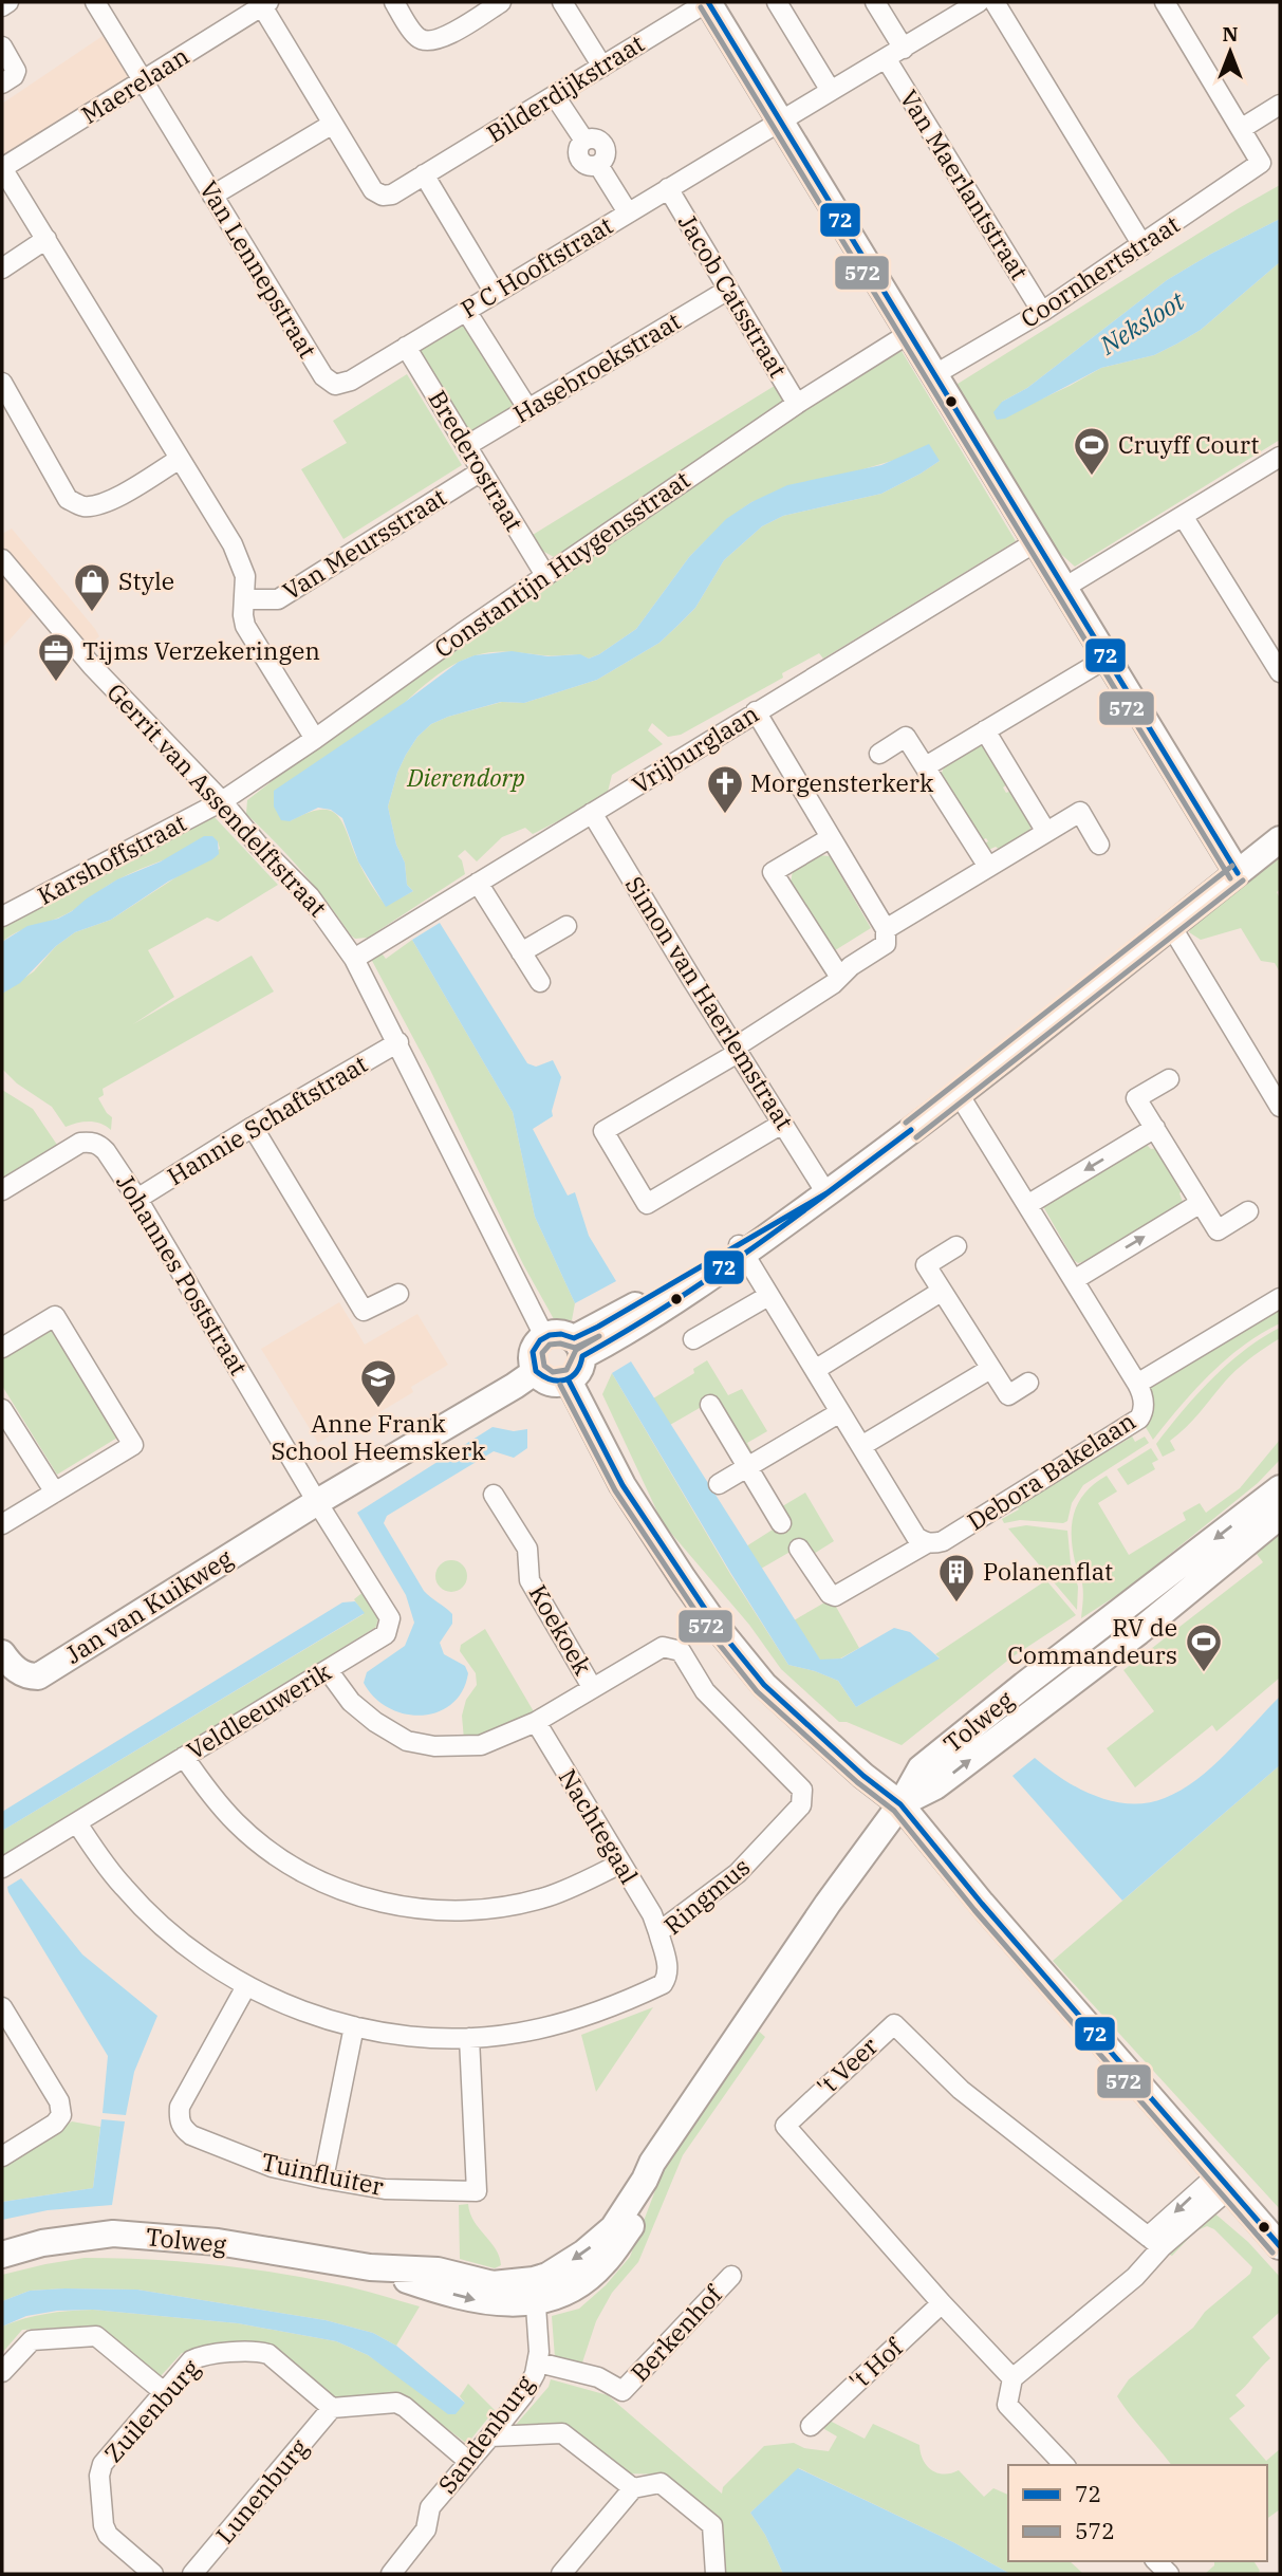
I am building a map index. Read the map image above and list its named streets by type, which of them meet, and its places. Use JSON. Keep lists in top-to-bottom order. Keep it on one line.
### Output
{"streets":{"street":["Maerelaan","Bilderdijkstraat","Van Maerlantstraat","P C Hooftstraat","Van Lennepstraat","Coornhertstraat","Jacob Catsstraat","Hasebroekstraat","Brederostraat","Van Meursstraat","Constantijn Huygensstraat","Vrijburglaan","Gerrit van Assendelftstraat","Karshoffstraat","Simon van Haerlemstraat","Hannie Schaftstraat","Johannes Poststraat","Debora Bakelaan","Jan van Kuikweg","Koekoek","Veldleeuwerik","Tolweg","Nachtegaal","Ringmus","'t Veer","Tuinfluiter","Berkenhof","'t Hof","Zuilenburg","Sandenburg","Lunenburg"]},"crossings":[["Maerelaan","Bilderdijkstraat"],["Maerelaan","Van Lennepstraat"],["Van Maerlantstraat","P C Hooftstraat"],["Van Maerlantstraat","Coornhertstraat"],["P C Hooftstraat","Van Lennepstraat"],["P C Hooftstraat","Jacob Catsstraat"],["P C Hooftstraat","Brederostraat"],["Van Lennepstraat","Brederostraat"],["Jacob Catsstraat","Hasebroekstraat"],["Jacob Catsstraat","Constantijn Huygensstraat"],["Hasebroekstraat","Brederostraat"],["Brederostraat","Van Meursstraat"],["Brederostraat","Constantijn Huygensstraat"],["Constantijn Huygensstraat","Gerrit van Assendelftstraat"],["Constantijn Huygensstraat","Karshoffstraat"],["Vrijburglaan","Gerrit van Assendelftstraat"],["Vrijburglaan","Simon van Haerlemstraat"],["Gerrit van Assendelftstraat","Karshoffstraat"],["Gerrit van Assendelftstraat","Hannie Schaftstraat"],["Gerrit van Assendelftstraat","Jan van Kuikweg"],["Hannie Schaftstraat","Johannes Poststraat"],["Johannes Poststraat","Jan van Kuikweg"],["Johannes Poststraat","Veldleeuwerik"],["Jan van Kuikweg","Veldleeuwerik"],["Koekoek","Ringmus"],["Veldleeuwerik","Ringmus"],["Tolweg","Sandenburg"],["Nachtegaal","Ringmus"],["Ringmus","Tuinfluiter"],["'t Veer","'t Hof"],["Berkenhof","Sandenburg"],["Zuilenburg","Lunenburg"]],"water":["Neksloot"],"parks":["Dierendorp"],"places":{"sports":["Cruyff Court","RV de Commandeurs"],"shop":["Style"],"office":["Tijms Verzekeringen"],"church":["Morgensterkerk"],"school or university":["Anne Frank School Heemskerk"],"building":["Polanenflat"]},"lines":["transit line 72","transit line 572"],"legend":["72","572"],"north":"top"}
